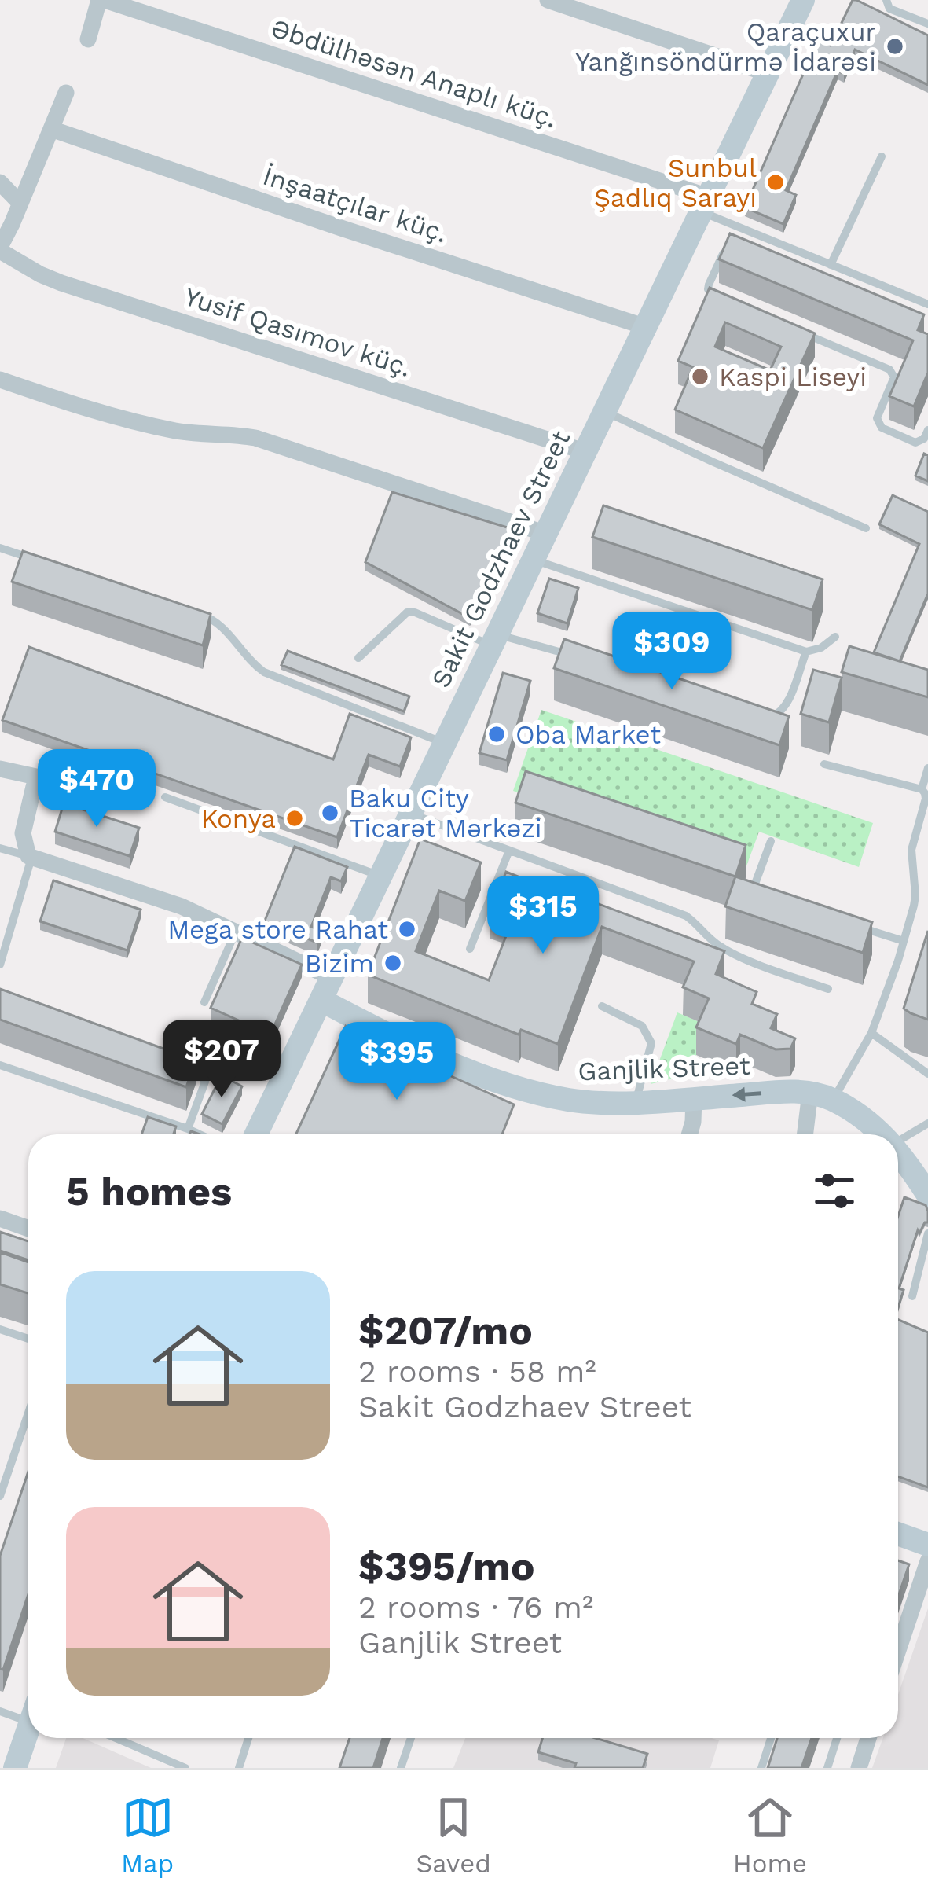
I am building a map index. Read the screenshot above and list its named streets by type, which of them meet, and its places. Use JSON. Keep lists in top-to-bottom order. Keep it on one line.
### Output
{"streets":{"street":["Əbdülhəsən Anaplı küç.","İnşaatçılar küç.","Yusif Qasımov küç.","Sakit Godzhaev Street","Ganjlik Street"]},"crossings":[["Əbdülhəsən Anaplı küç.","Sakit Godzhaev Street"],["İnşaatçılar küç.","Sakit Godzhaev Street"],["Yusif Qasımov küç.","Sakit Godzhaev Street"],["Sakit Godzhaev Street","Ganjlik Street"]],"places":["Qaraçuxur Yanğınsöndürmə İdarəsi","Sunbul Şadlıq Sarayı","Kaspi Liseyi","Oba Market","Baku City Ticarət Mərkəzi","Konya","Mega store Rahat","Bizim"],"page":{"price":["$309","$470","$315","$207","$395"],"heading":"5 homes","list":[{"name":"$207/mo","note":"2 rooms · 58 m² · Sakit Godzhaev Street"},{"name":"$395/mo","note":"2 rooms · 76 m² · Ganjlik Street"}],"tabs":["Map","Saved","Home"]}}
